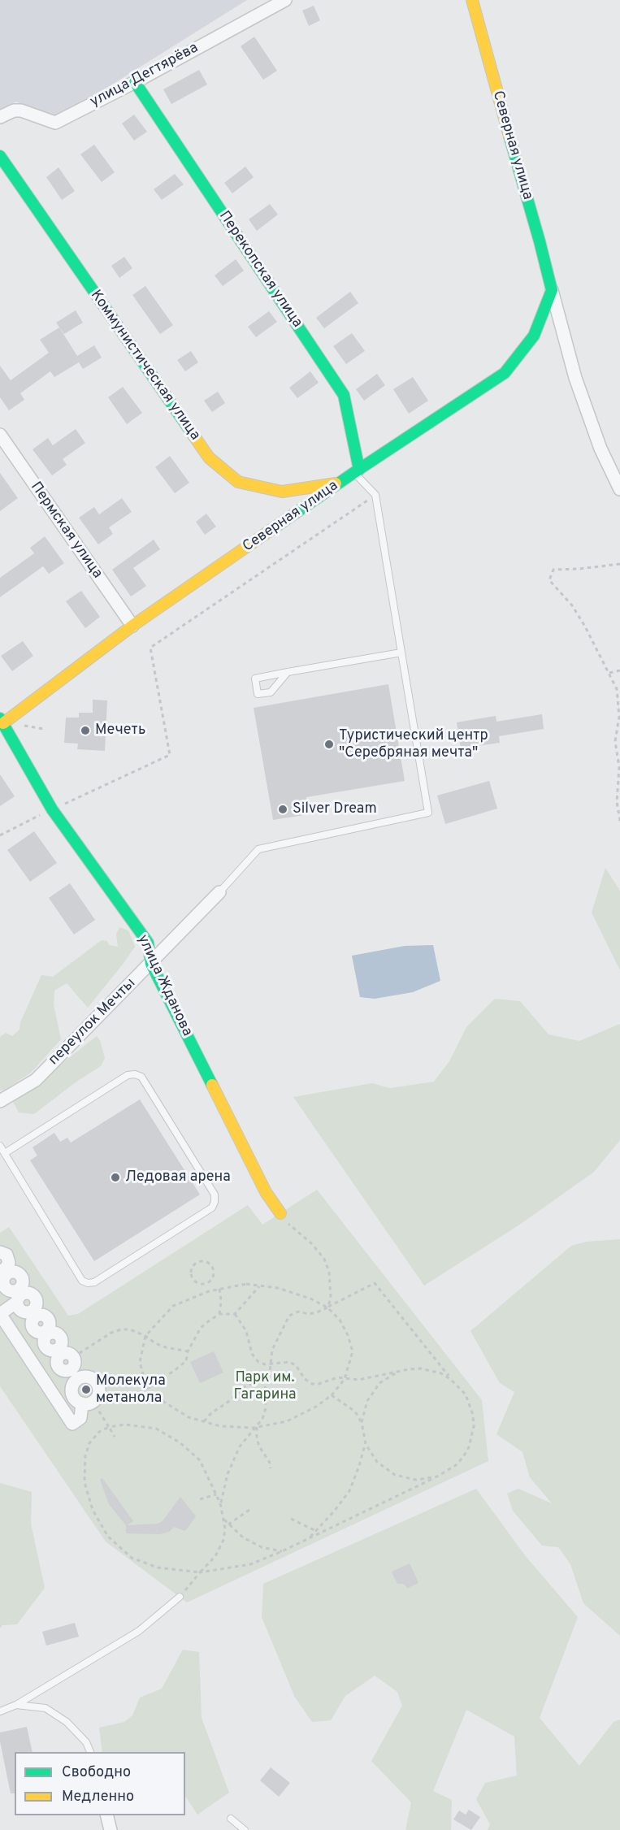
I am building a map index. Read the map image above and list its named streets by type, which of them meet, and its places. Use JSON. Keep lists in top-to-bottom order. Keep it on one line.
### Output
{"streets":{"street":["улица Дегтярёва","Северная улица","Перекопская улица","Коммунистическая улица","Пермская улица","улица Жданова","переулок Мечты"]},"crossings":[["улица Дегтярёва","Перекопская улица"],["Северная улица","Перекопская улица"],["Северная улица","Коммунистическая улица"],["Северная улица","Пермская улица"],["Северная улица","улица Жданова"],["улица Жданова","переулок Мечты"]],"parks":["Парк им. Гагарина"],"places":["Мечеть","Туристический центр \"Серебряная мечта\"","Silver Dream","Ледовая арена","Молекула метанола"],"legend":["Свободно","Медленно"]}
